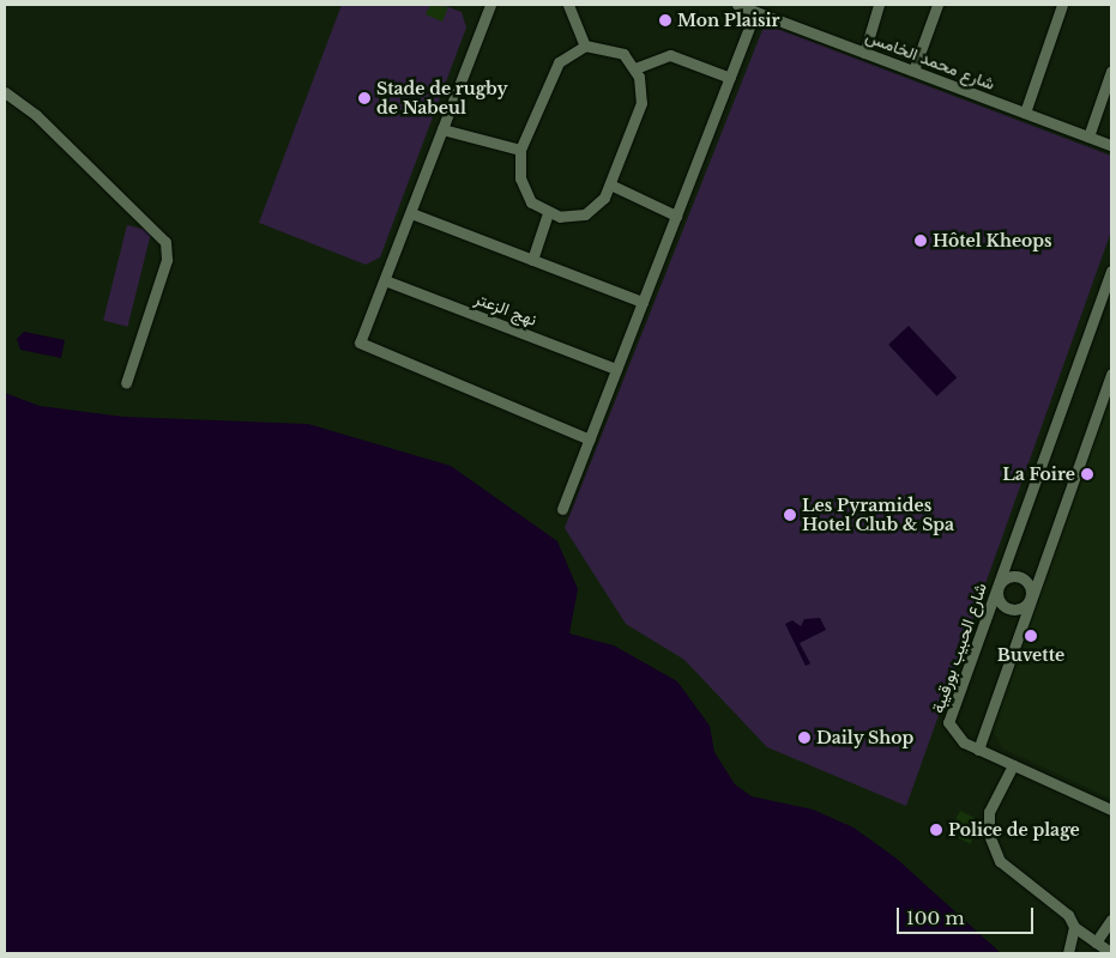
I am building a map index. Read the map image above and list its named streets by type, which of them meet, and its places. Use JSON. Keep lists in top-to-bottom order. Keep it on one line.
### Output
{"streets":{"street":["شارع محمد الخامس","نهج الزعتر","شارع الحبيب بورقيبة"]},"places":["Mon Plaisir","Stade de rugby de Nabeul","Hôtel Kheops","La Foire","Les Pyramides Hotel Club & Spa","Buvette","Daily Shop","Police de plage"],"scale_bar":"100 m"}
